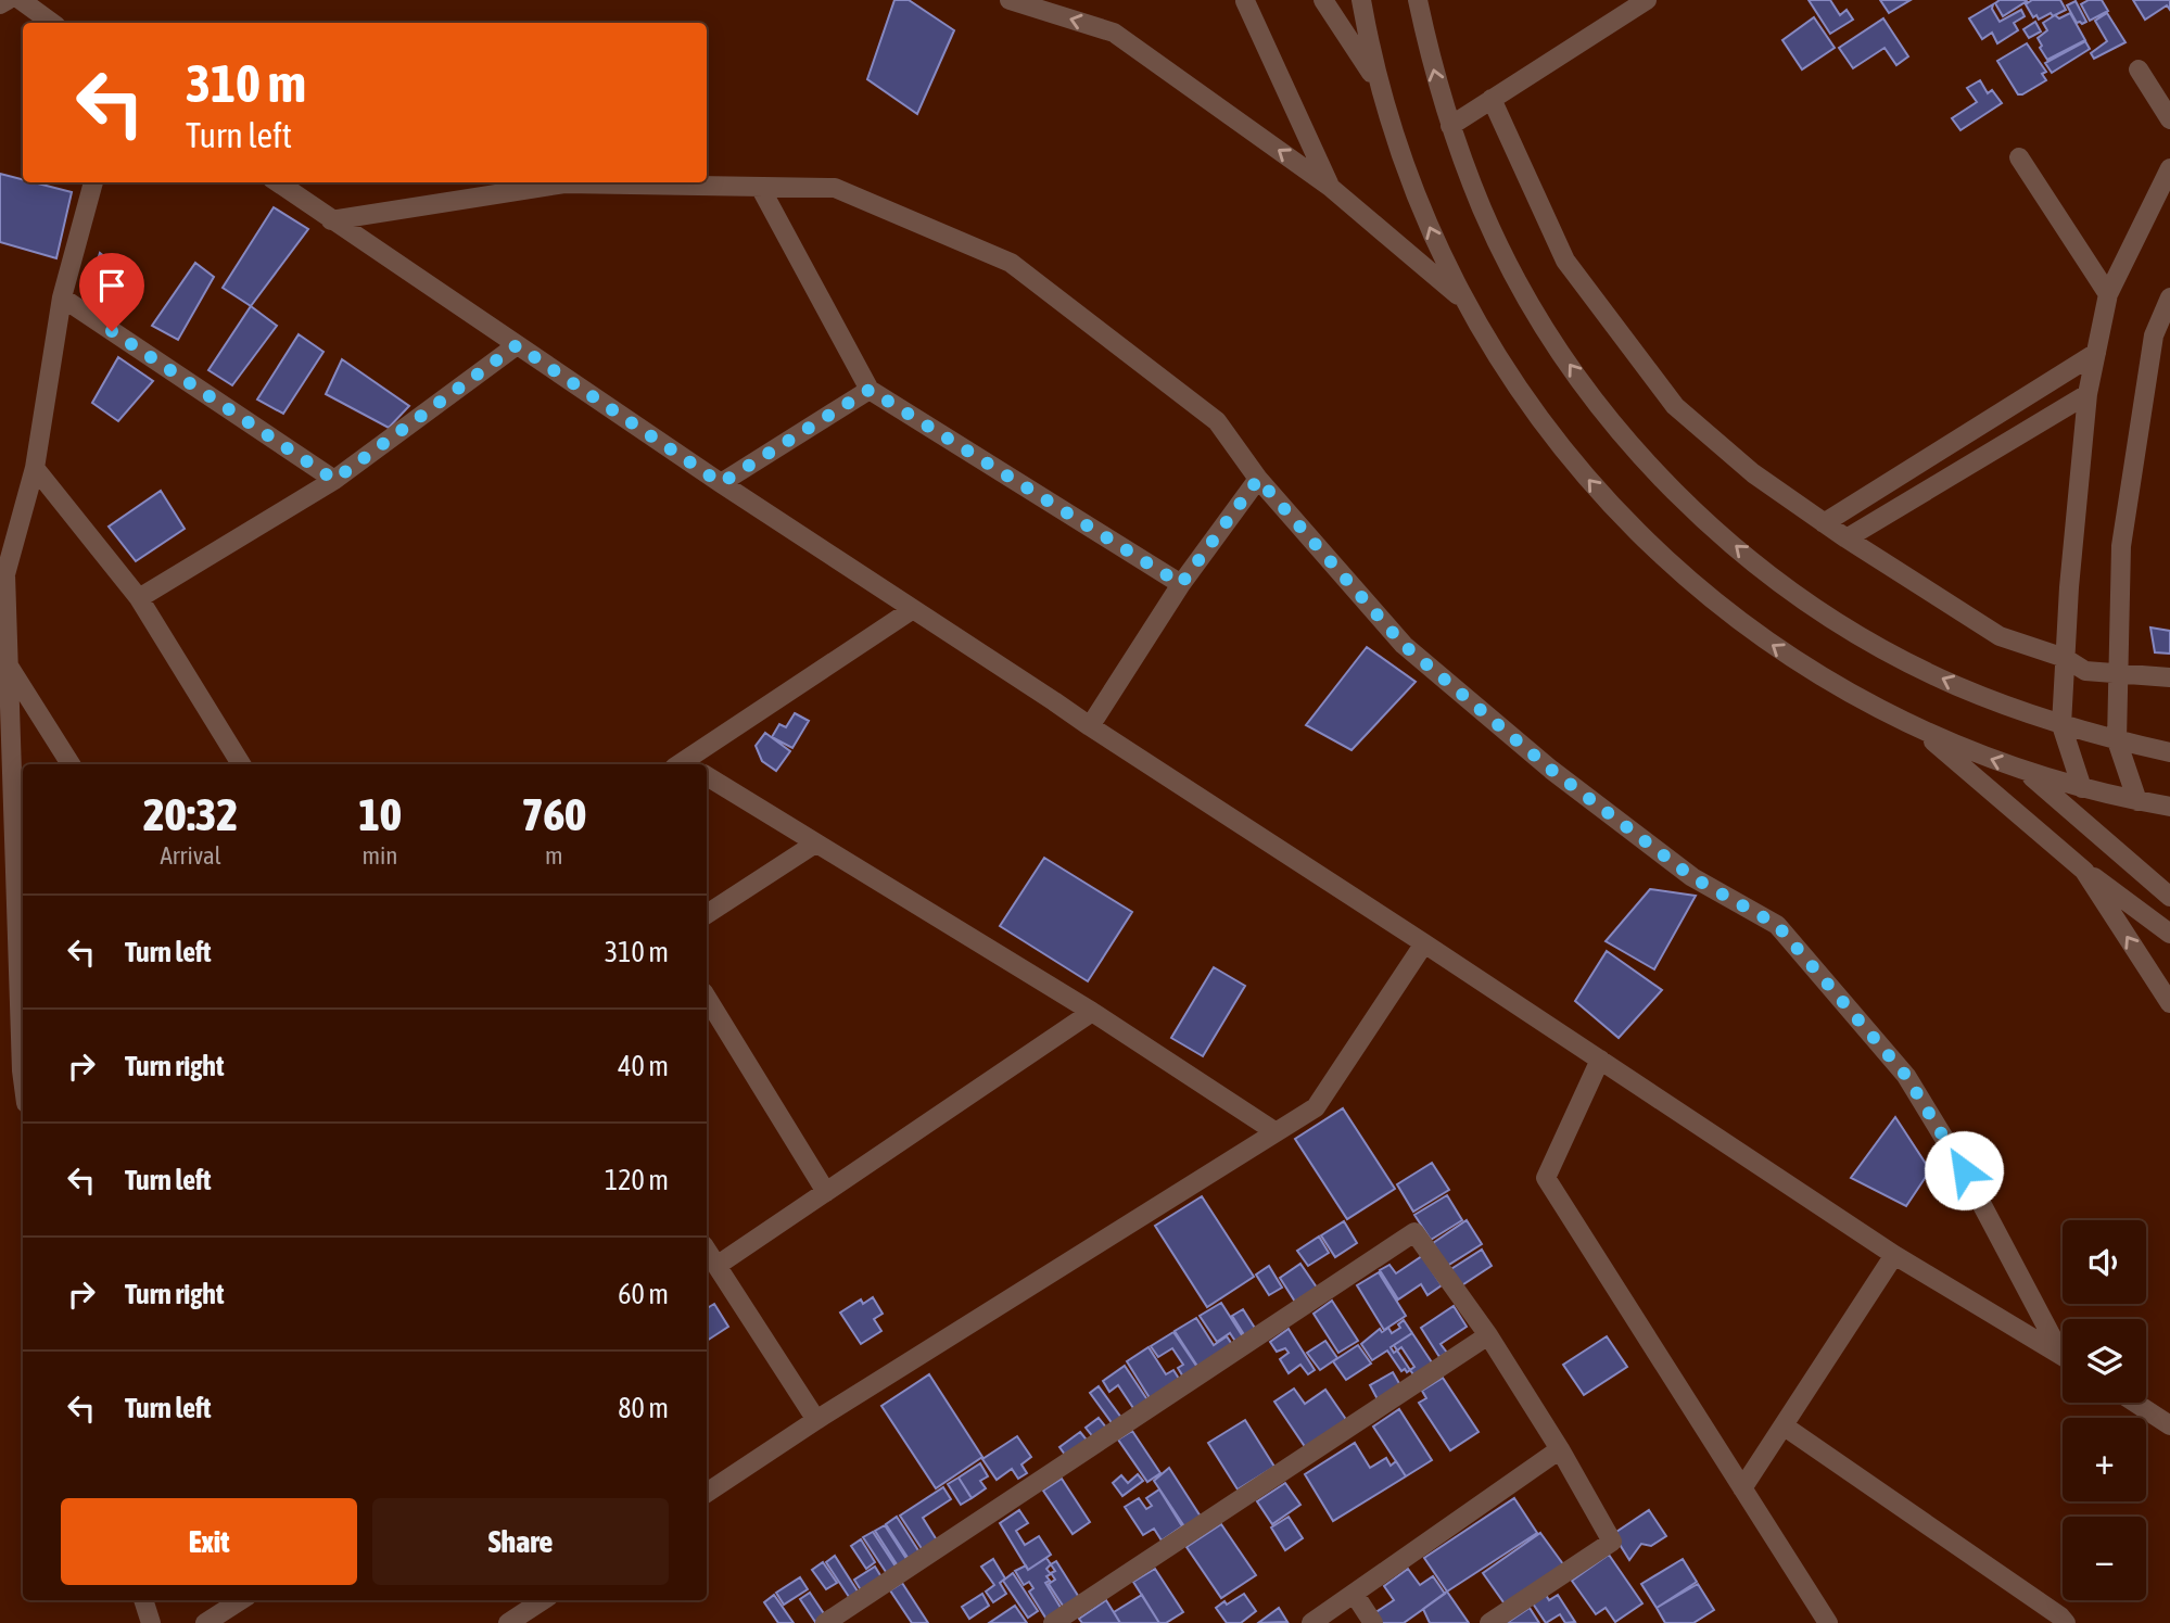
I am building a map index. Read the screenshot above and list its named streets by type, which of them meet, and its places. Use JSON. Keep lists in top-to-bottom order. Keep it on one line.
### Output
{"page":{"turn":["310 m","Turn left"],"eta":["20:32","Arrival","10","min","760","m"],"list":[{"name":"Turn left","value":"310 m"},{"name":"Turn right","value":"40 m"},{"name":"Turn left","value":"120 m"},{"name":"Turn right","value":"60 m"},{"name":"Turn left","value":"80 m"}],"map_buttons":["+","−"],"buttons":["Exit","Share"]}}
